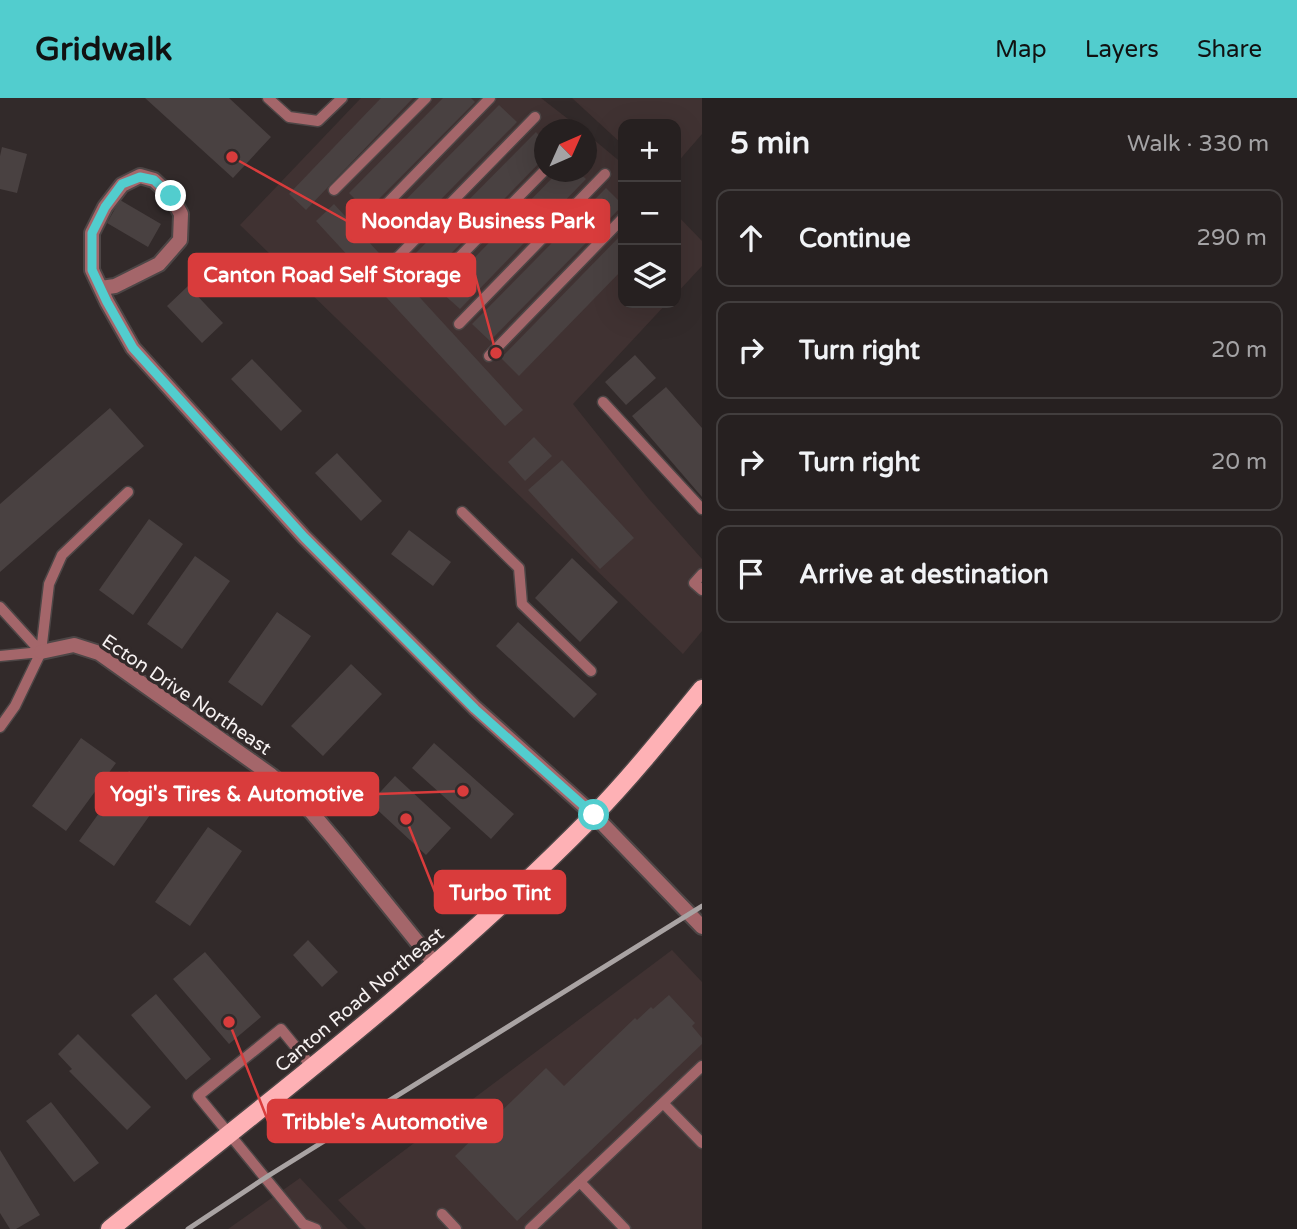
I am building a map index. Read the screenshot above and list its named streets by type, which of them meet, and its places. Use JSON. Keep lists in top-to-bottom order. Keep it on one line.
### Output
{"streets":{"main road":["Canton Road Northeast"],"street":["Ecton Drive Northeast"]},"crossings":[["Ecton Drive Northeast","Canton Road Northeast"]],"places":["Noonday Business Park","Canton Road Self Storage","Yogi's Tires & Automotive","Turbo Tint","Tribble's Automotive"],"north":"top right","page":{"header":"Gridwalk","nav":["Map","Layers","Share"],"heading":["5 min","Walk · 330 m"],"map_buttons":["+","−"],"list":[["Continue","290 m"],["Turn right","20 m"],["Turn right","20 m"],"Arrive at destination"]}}
